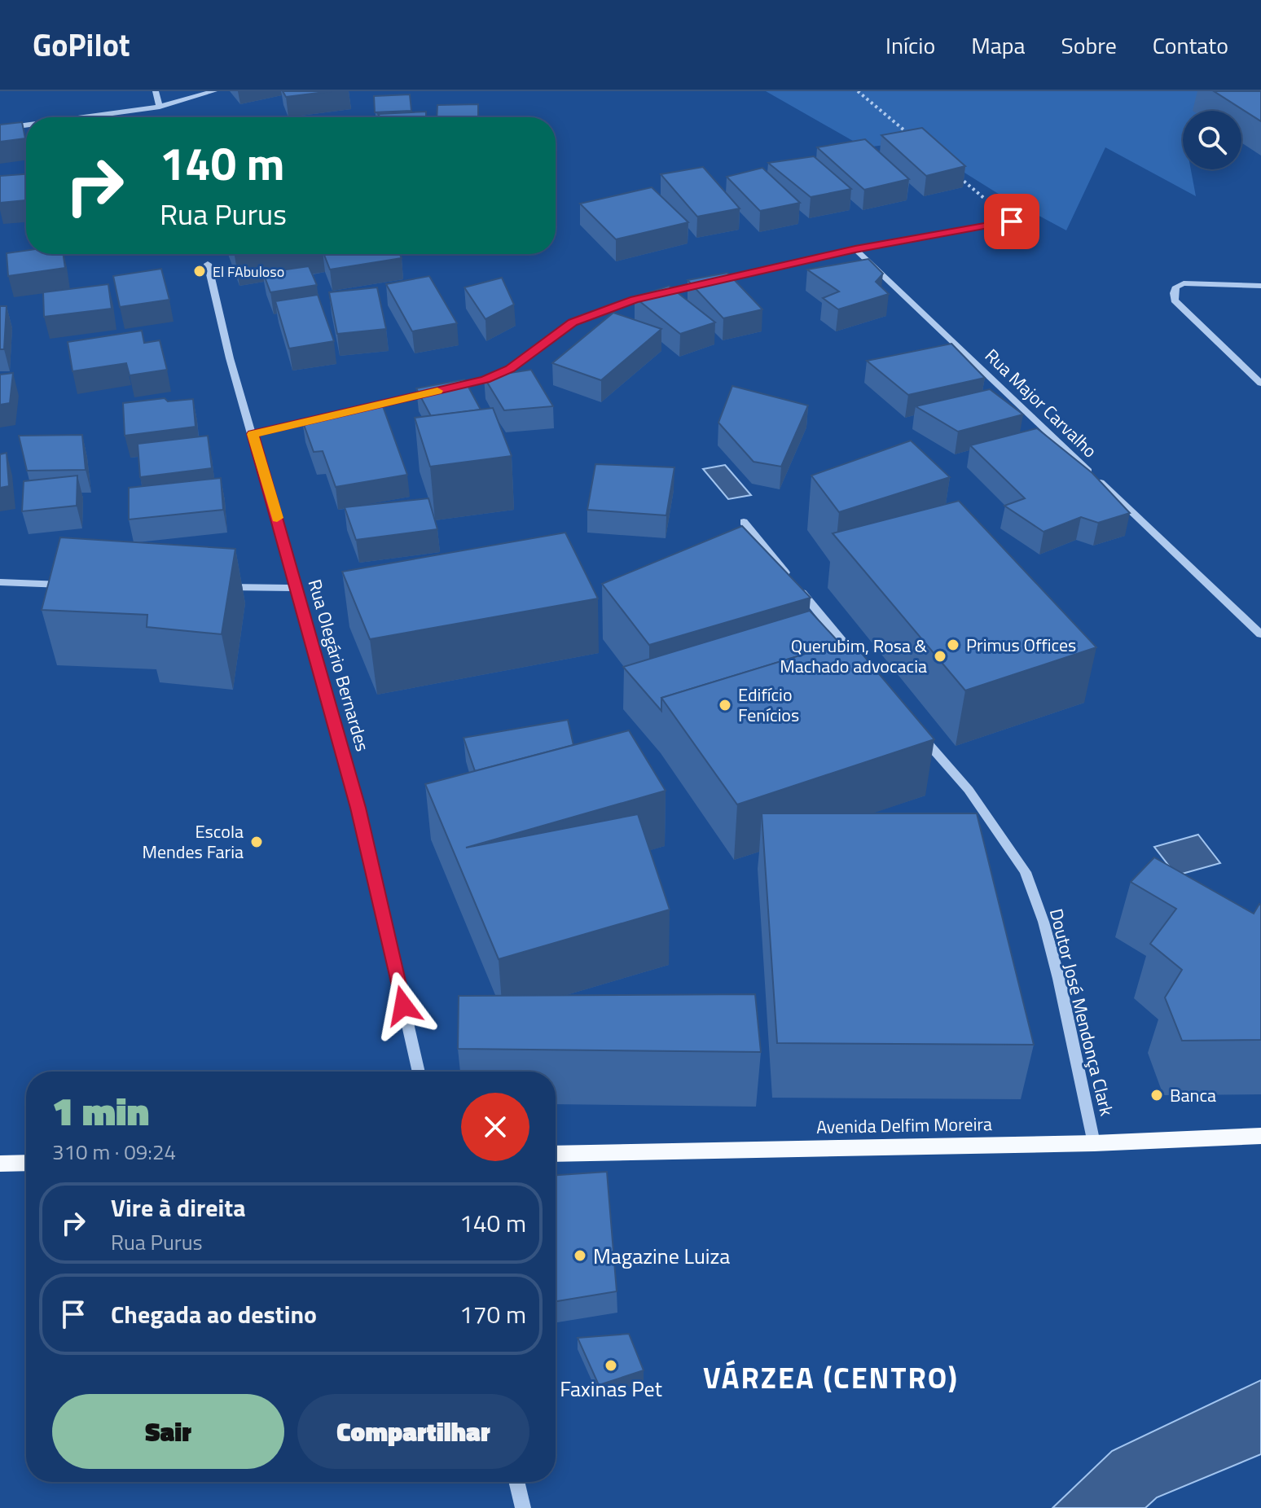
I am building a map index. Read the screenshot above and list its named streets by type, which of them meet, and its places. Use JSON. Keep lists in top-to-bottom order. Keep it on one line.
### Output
{"streets":{"main road":["Avenida Delfim Moreira"],"street":["Rua Major Carvalho","Rua Olegário Bernardes","Doutor José Mendonça Clark"]},"crossings":[["Doutor José Mendonça Clark","Avenida Delfim Moreira"]],"districts":["VÁRZEA (CENTRO)"],"places":["El FAbuloso","Primus Offices","Querubim, Rosa & Machado advocacia","Edifício Fenícios","Escola Mendes Faria","Banca","Magazine Luiza","Faxinas Pet"],"page":{"header":"GoPilot","nav":["Início","Mapa","Sobre","Contato"],"turn":["140 m","Rua Purus"],"heading":["1 min","310 m · 09:24"],"list":[{"name":"Vire à direita","note":"Rua Purus","value":"140 m"},{"name":"Chegada ao destino","value":"170 m"}],"buttons":["Sair","Compartilhar"]}}
